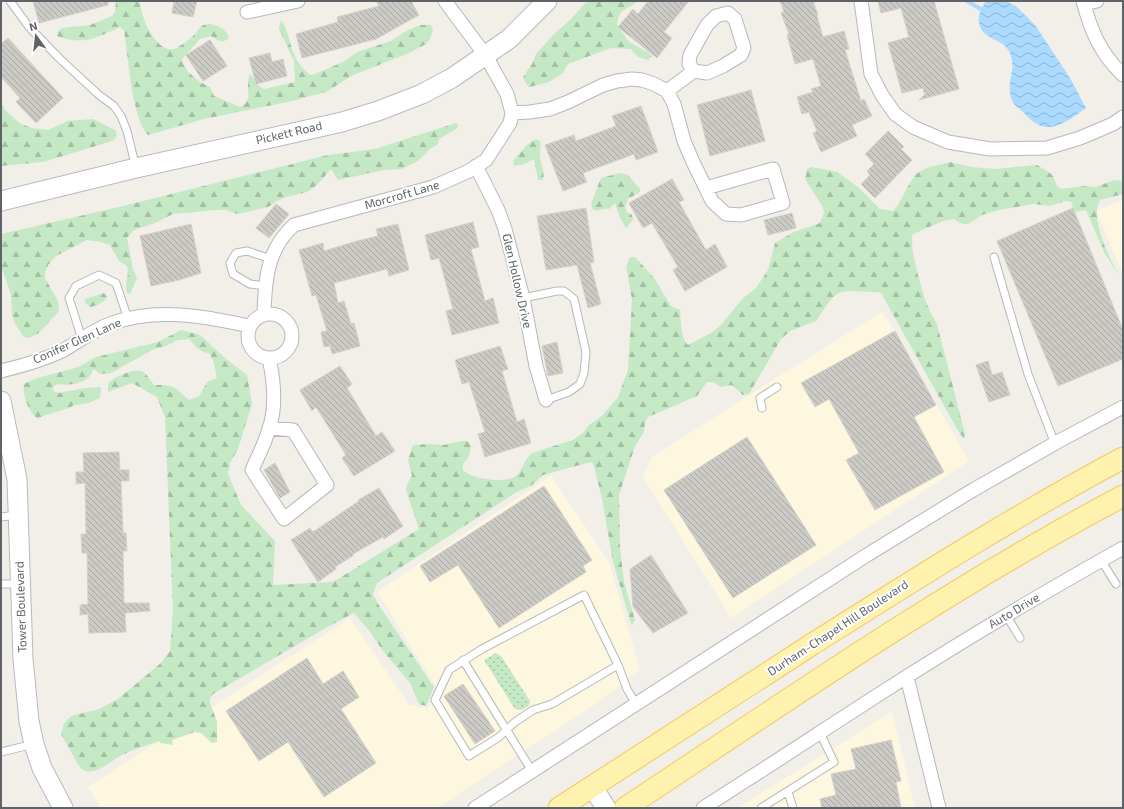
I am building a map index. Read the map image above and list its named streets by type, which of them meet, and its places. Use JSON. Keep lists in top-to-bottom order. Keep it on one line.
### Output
{"streets":{"main road":["Durham-Chapel Hill Boulevard"],"street":["Pickett Road","Morcroft Lane","Glen Hollow Drive","Conifer Glen Lane","Tower Boulevard","Auto Drive"]},"crossings":[["Morcroft Lane","Glen Hollow Drive"],["Morcroft Lane","Conifer Glen Lane"]],"north":"top"}
